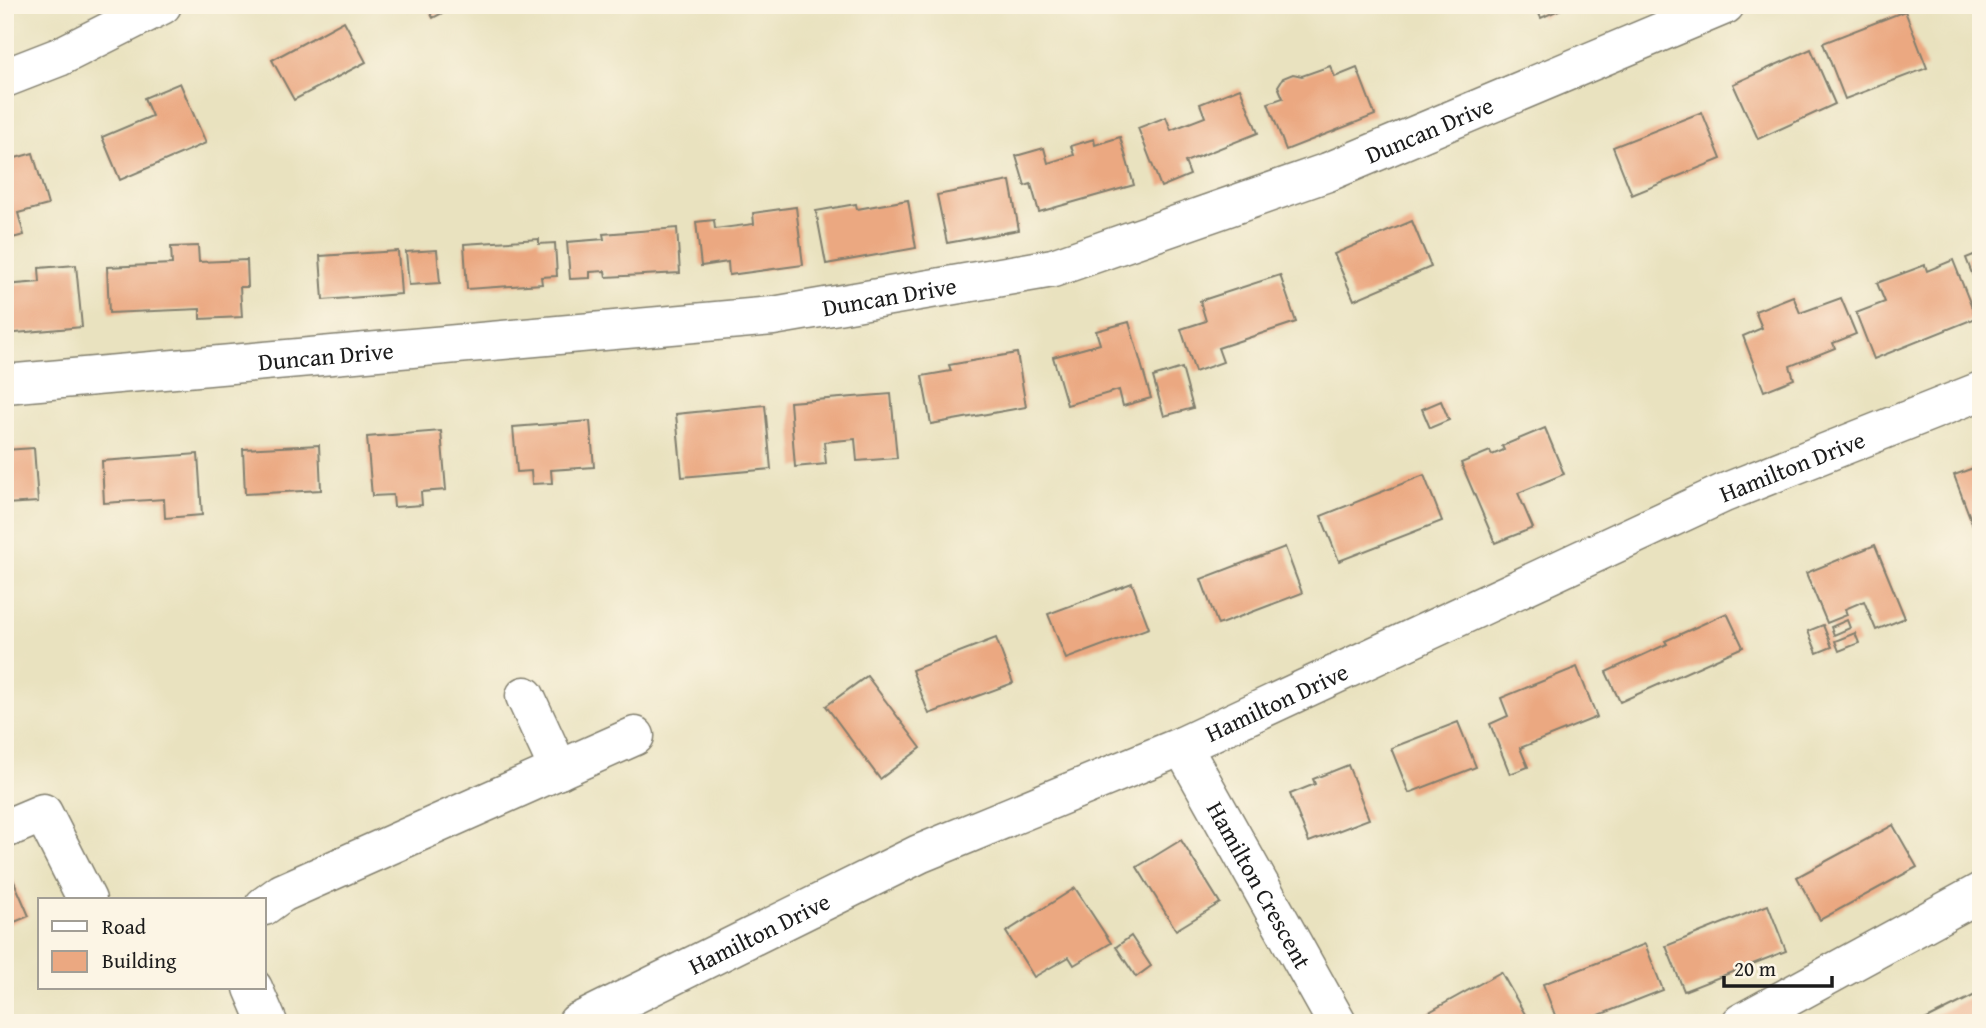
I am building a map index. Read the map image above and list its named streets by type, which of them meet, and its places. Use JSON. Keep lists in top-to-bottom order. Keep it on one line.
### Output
{"streets":{"street":["Duncan Drive","Hamilton Drive","Hamilton Crescent"]},"crossings":[["Hamilton Drive","Hamilton Crescent"]],"legend":["Road","Building"],"scale_bar":"20 m"}
